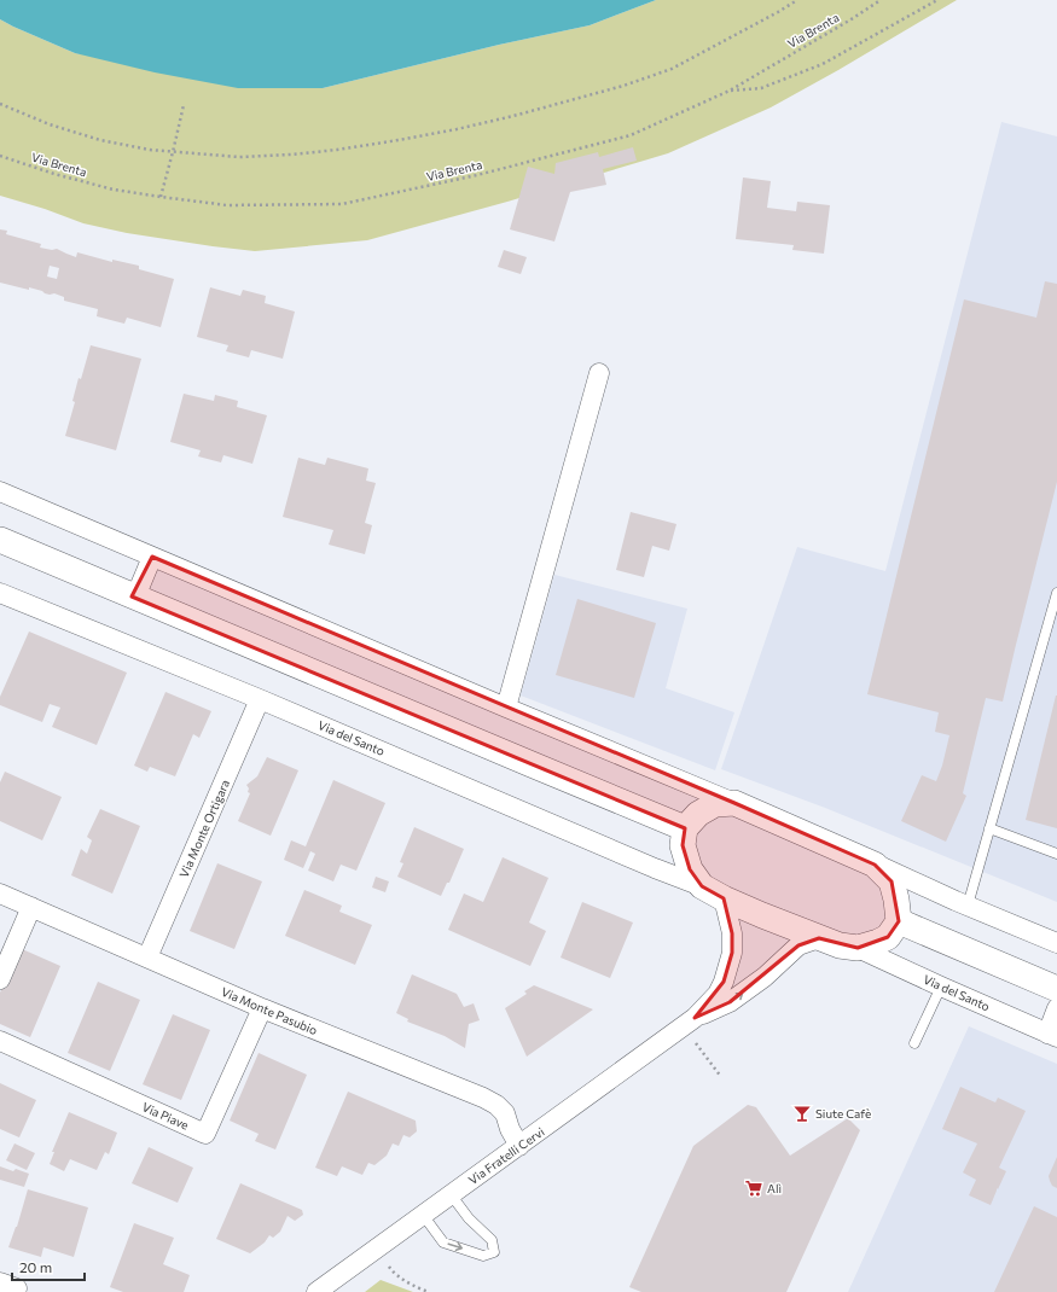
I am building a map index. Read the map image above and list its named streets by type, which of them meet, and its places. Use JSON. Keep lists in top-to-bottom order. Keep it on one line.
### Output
{"streets":{"street":["Via del Santo","Via Monte Ortigara","Via Monte Pasubio","Via Piave","Via Fratelli Cervi"],"path":["Via Brenta"]},"crossings":[["Via del Santo","Via Monte Ortigara"],["Via del Santo","Via Fratelli Cervi"],["Via Monte Ortigara","Via Monte Pasubio"],["Via Monte Pasubio","Via Piave"],["Via Monte Pasubio","Via Fratelli Cervi"]],"places":{"bar":["Siute Cafè"],"supermarket":["Alì"]},"scale_bar":"20 m"}
